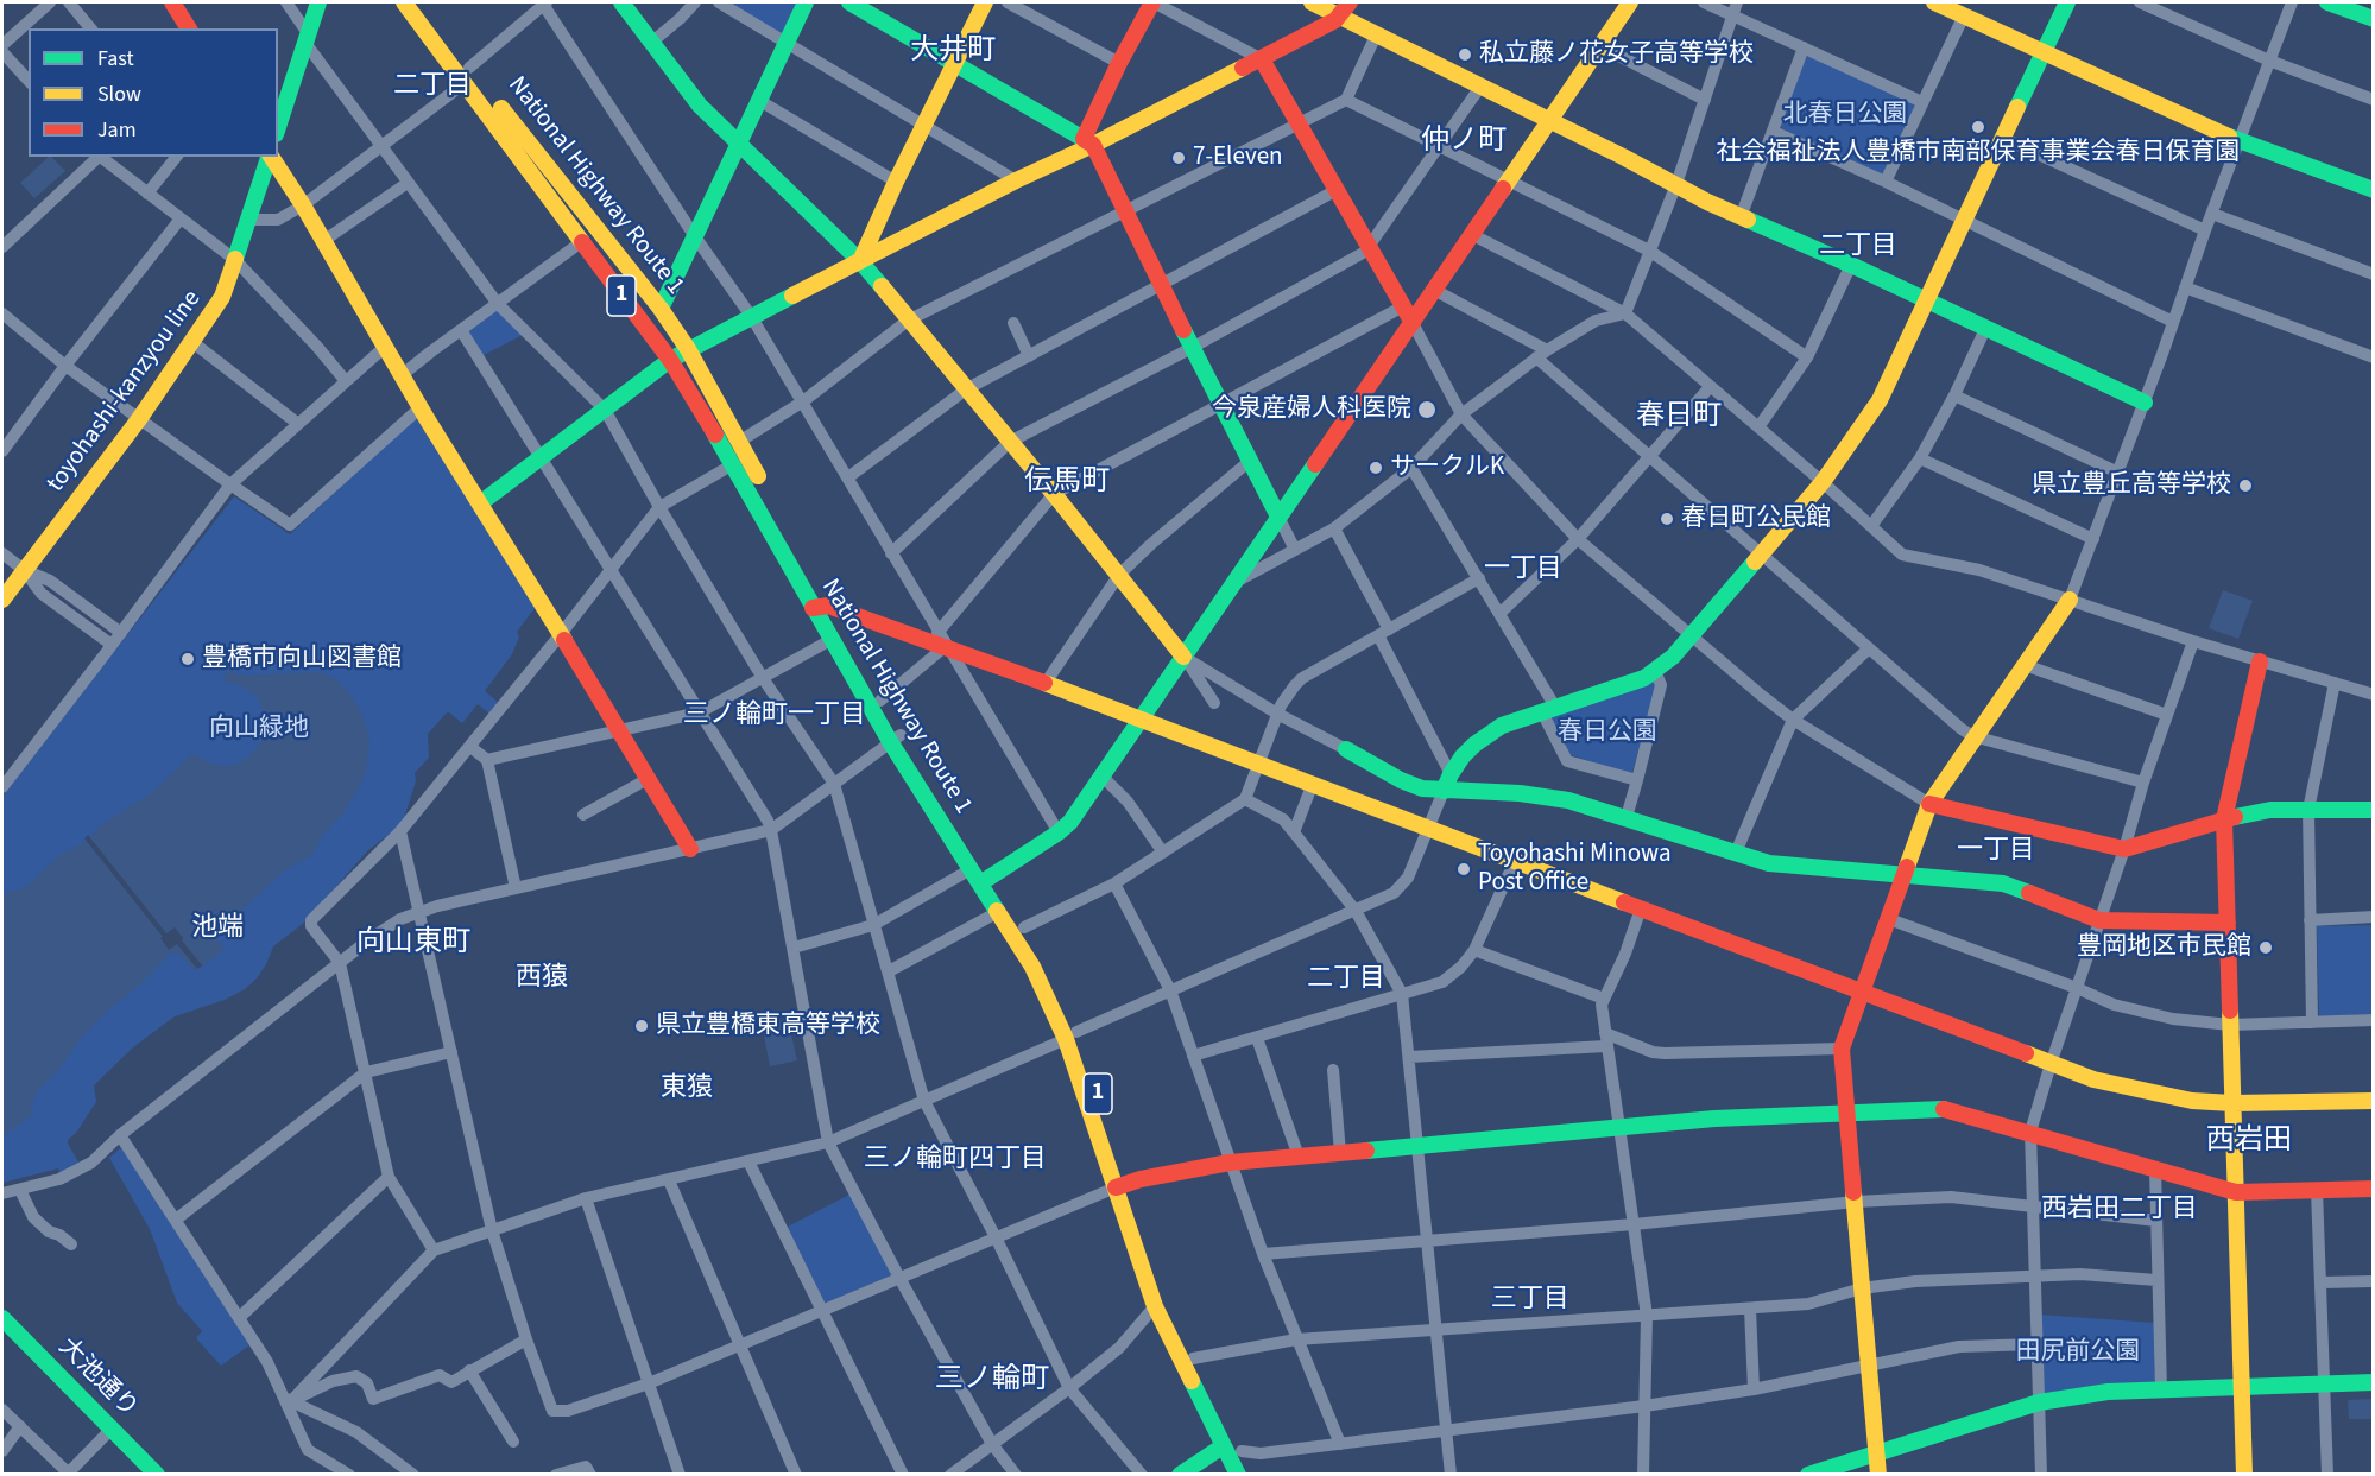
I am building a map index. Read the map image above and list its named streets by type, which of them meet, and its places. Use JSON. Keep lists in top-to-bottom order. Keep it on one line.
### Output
{"streets":{"main road":["National Highway Route 1","1","toyohashi-kanzyou line","大池通り"]},"districts":["大井町","二丁目","仲ノ町","二丁目","春日町","伝馬町","一丁目","三ノ輪町一丁目","一丁目","池端","向山東町","西猿","二丁目","東猿","西岩田","三ノ輪町四丁目","西岩田二丁目","三丁目","三ノ輪町"],"parks":["北春日公園","向山緑地","春日公園","田尻前公園"],"places":["私立藤ノ花女子高等学校","社会福祉法人豊橋市南部保育事業会春日保育園","7-Eleven","今泉産婦人科医院","サークルK","県立豊丘高等学校","春日町公民館","豊橋市向山図書館","Toyohashi Minowa Post Office","豊岡地区市民館","県立豊橋東高等学校"],"legend":["Fast","Slow","Jam"]}
